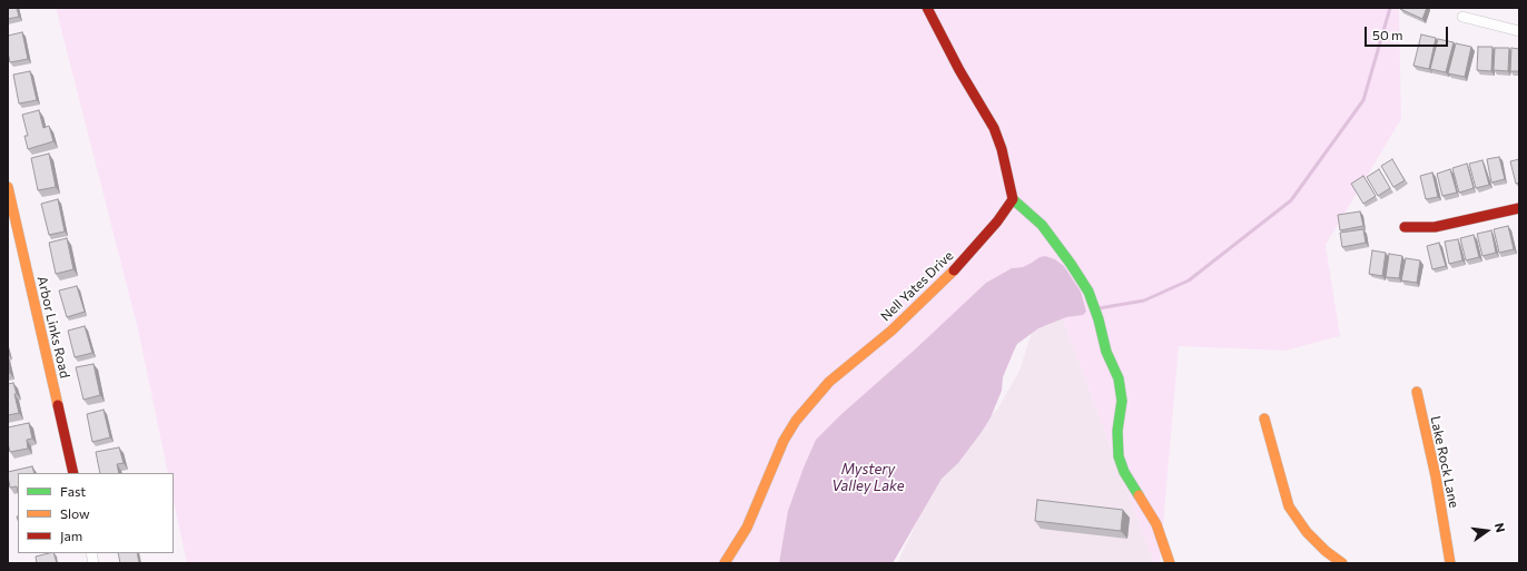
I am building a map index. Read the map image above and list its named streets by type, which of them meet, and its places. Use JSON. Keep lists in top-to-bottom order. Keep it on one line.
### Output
{"streets":{"street":["Nell Yates Drive","Arbor Links Road","Lake Rock Lane"]},"water":["Mystery Valley Lake"],"legend":["Fast","Slow","Jam"],"scale_bar":"50 m","north":"right"}
